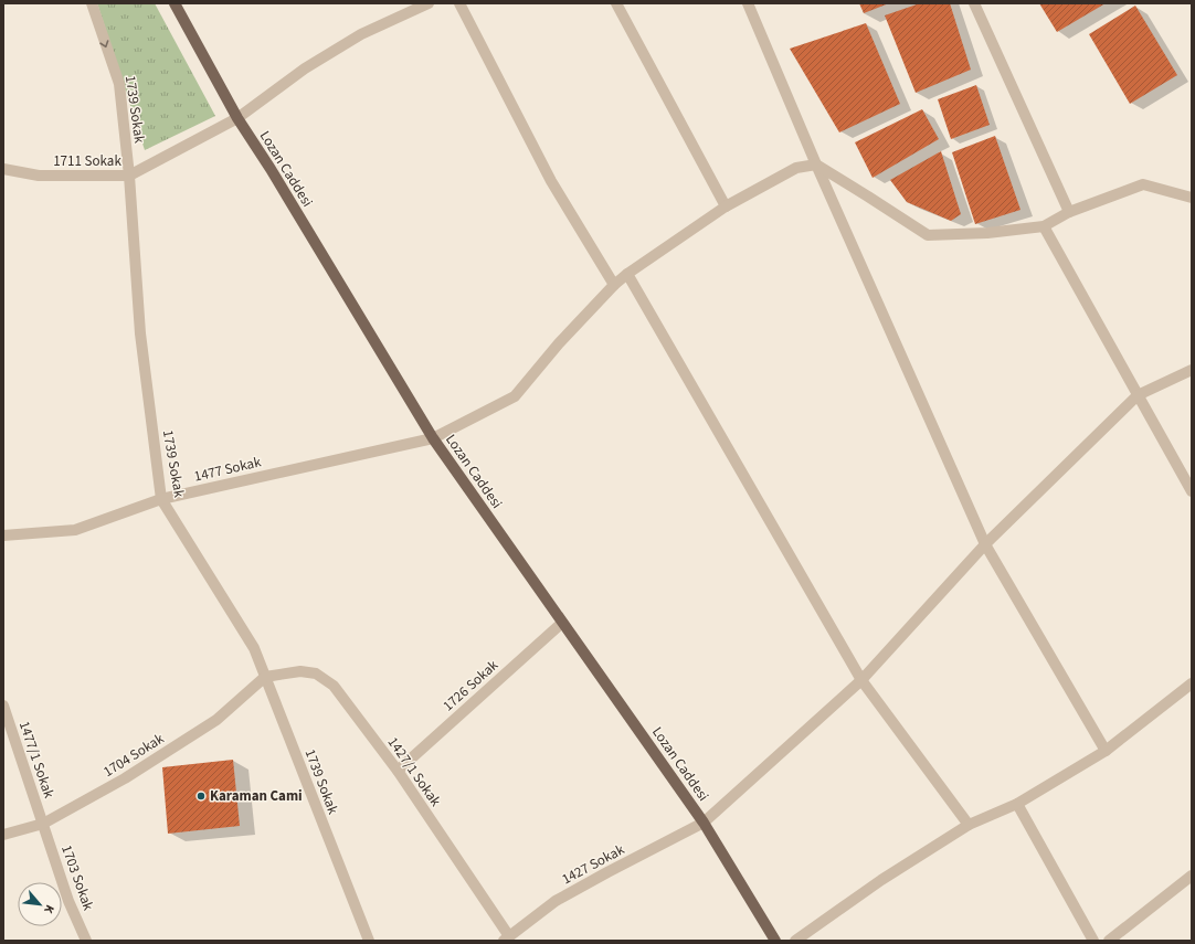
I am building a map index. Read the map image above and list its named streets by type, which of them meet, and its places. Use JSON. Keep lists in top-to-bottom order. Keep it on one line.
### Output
{"streets":{"main road":["Lozan Caddesi"],"street":["1739 Sokak","1711 Sokak","1477 Sokak","1726 Sokak","1704 Sokak","1477/1 Sokak","1427/1 Sokak","1427 Sokak","1703 Sokak"]},"crossings":[["1739 Sokak","1711 Sokak"],["1739 Sokak","1477 Sokak"],["1739 Sokak","1704 Sokak"],["1739 Sokak","1427/1 Sokak"],["1711 Sokak","Lozan Caddesi"],["Lozan Caddesi","1477 Sokak"],["Lozan Caddesi","1726 Sokak"],["Lozan Caddesi","1427 Sokak"],["1726 Sokak","1427/1 Sokak"],["1704 Sokak","1477/1 Sokak"],["1704 Sokak","1427/1 Sokak"],["1704 Sokak","1703 Sokak"],["1477/1 Sokak","1703 Sokak"],["1427/1 Sokak","1427 Sokak"]],"places":["Karaman Cami"],"north":"bottom right"}
